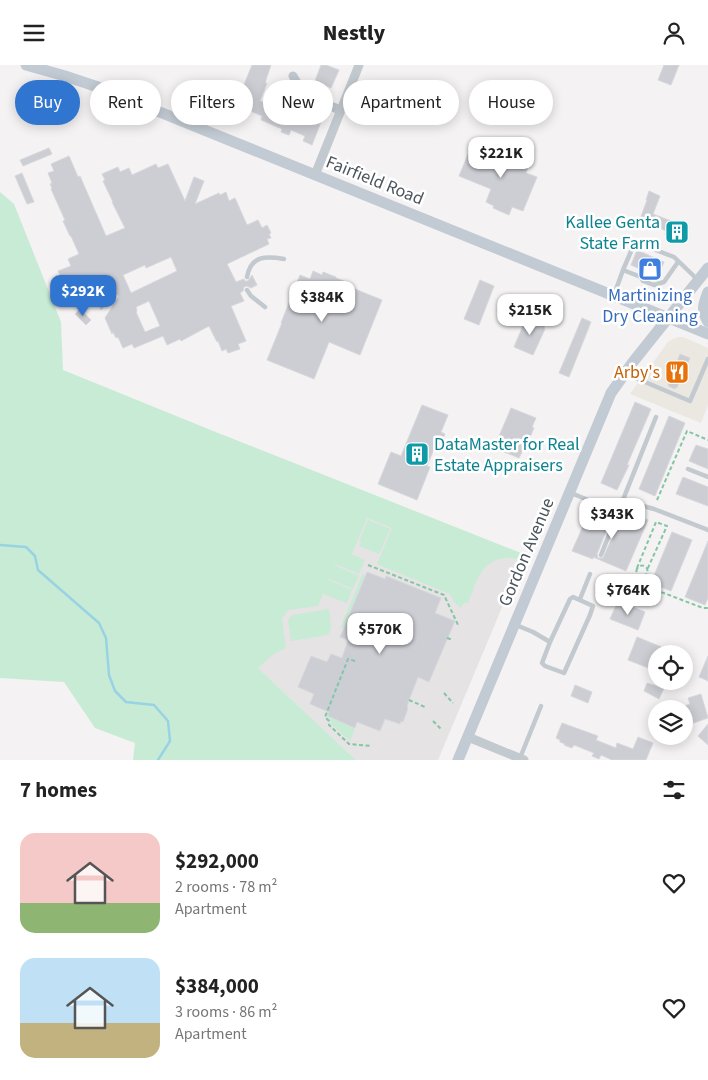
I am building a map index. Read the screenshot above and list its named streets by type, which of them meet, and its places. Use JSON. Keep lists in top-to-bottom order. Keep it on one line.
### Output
{"streets":{"main road":["Fairfield Road","Gordon Avenue"]},"crossings":[["Fairfield Road","Gordon Avenue"]],"places":{"building":["Kallee Genta State Farm","DataMaster for Real Estate Appraisers"],"shop":["Martinizing Dry Cleaning"],"restaurant":["Arby's"]},"page":{"header":"Nestly","chip":["Buy","Rent","Filters","New","Apartment","House"],"price":["$221K","$292K","$384K","$215K","$343K","$764K","$570K"],"heading":"7 homes","list":[{"name":"$292,000","note":"2 rooms · 78 m² · Apartment"},{"name":"$384,000","note":"3 rooms · 86 m² · Apartment"}]}}
